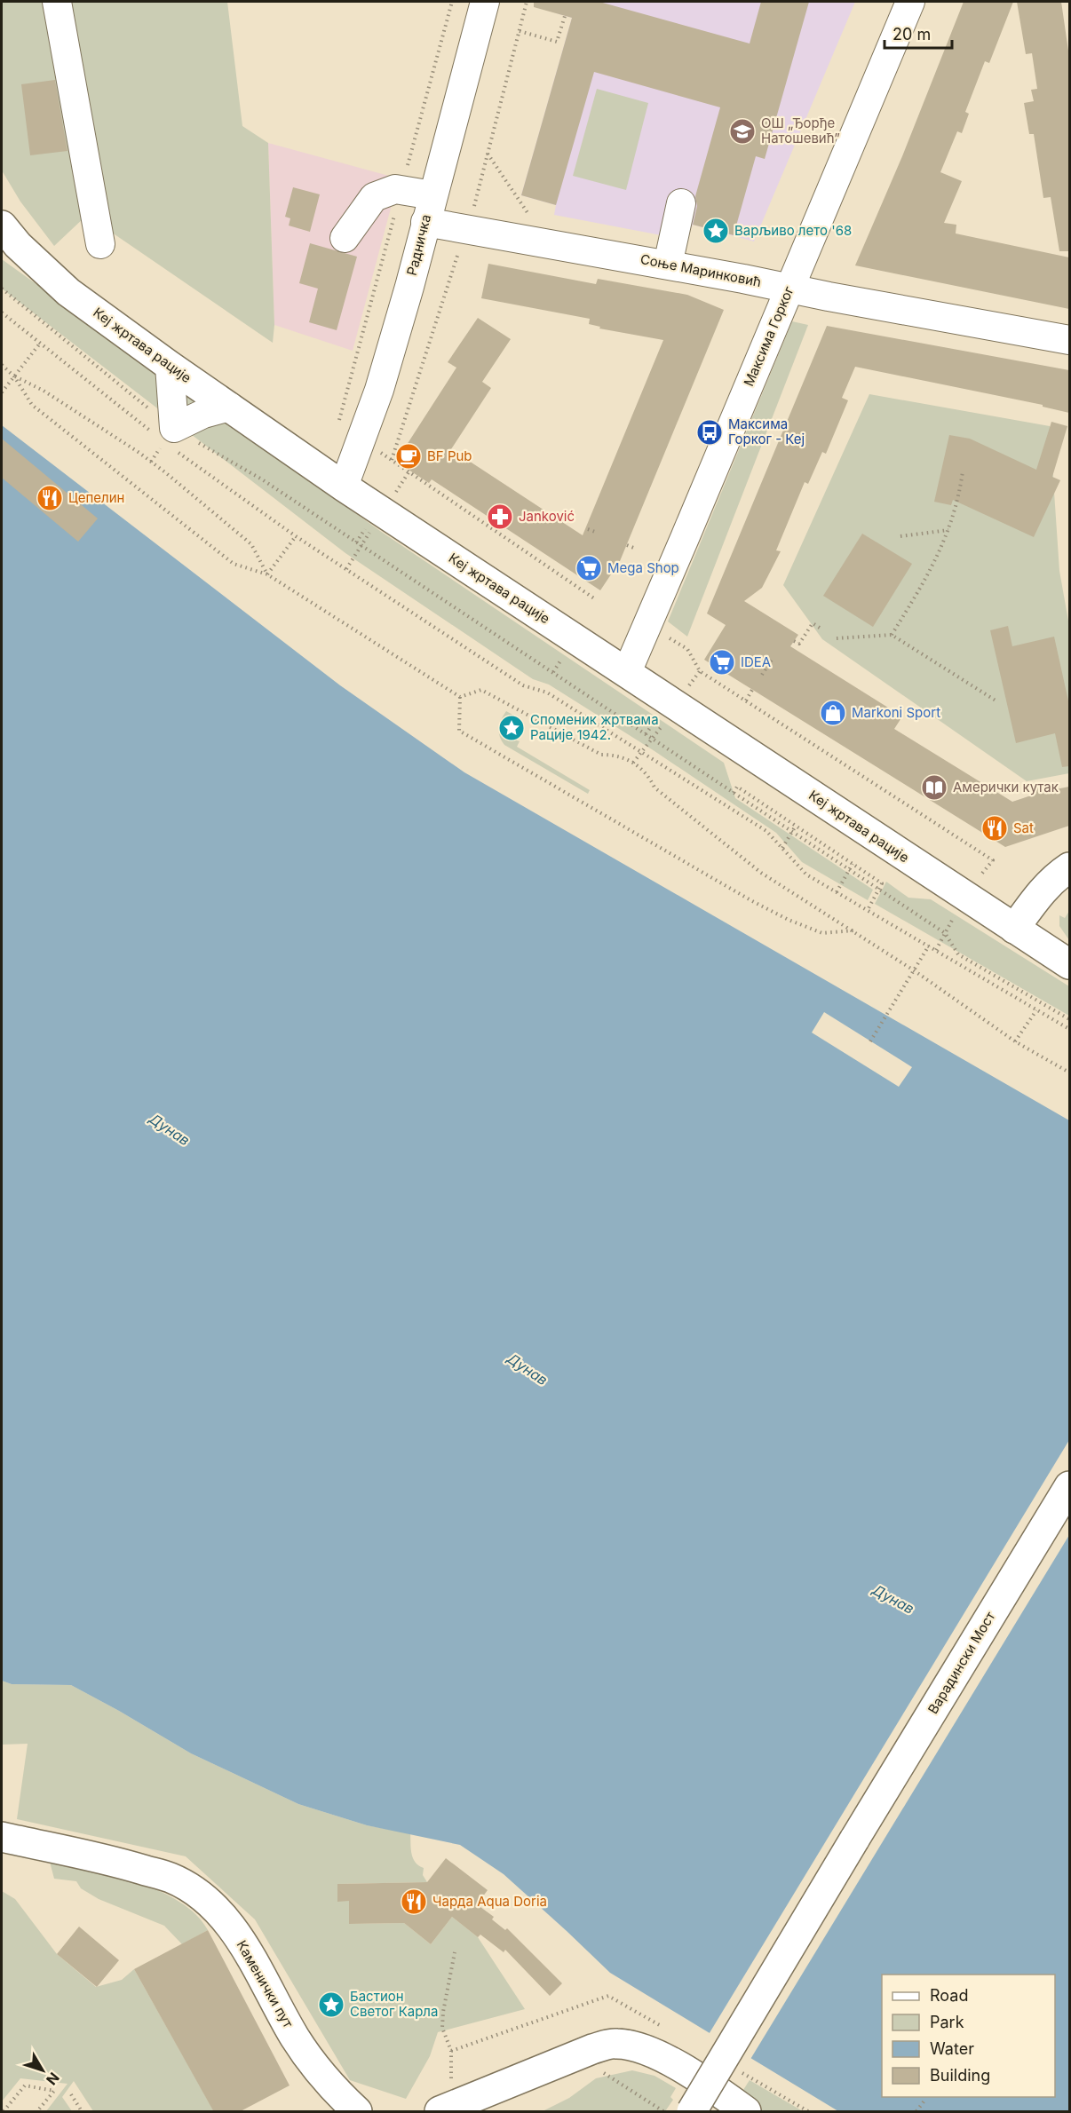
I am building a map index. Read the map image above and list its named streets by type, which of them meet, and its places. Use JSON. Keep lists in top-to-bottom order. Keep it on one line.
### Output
{"streets":{"main road":["Кеј жртава рације","Варадински Мост","Каменички пут"],"street":["Радничка","Соње Маринковић","Максима Горког"]},"crossings":[["Радничка","Соње Маринковић"],["Радничка","Кеј жртава рације"],["Соње Маринковић","Максима Горког"],["Максима Горког","Кеј жртава рације"]],"water":["Дунав"],"places":{"school or university":["ОШ „Ђорђе Натошевић”"],"place":["Варљиво лето '68","Споменик жртвама Рације 1942.","Бастион Светог Карла"],"bus stop":["Максима Горког - Кеј"],"cafe":["BF Pub"],"restaurant":["Цепелин","Sat","Чарда Aqua Doria"],"pharmacy":["Janković"],"supermarket":["Mega Shop","IDEA"],"shop":["Markoni Sport"],"library":["Амерички кутак"]},"legend":["Road","Park","Water","Building"],"scale_bar":"20 m","north":"bottom right"}
